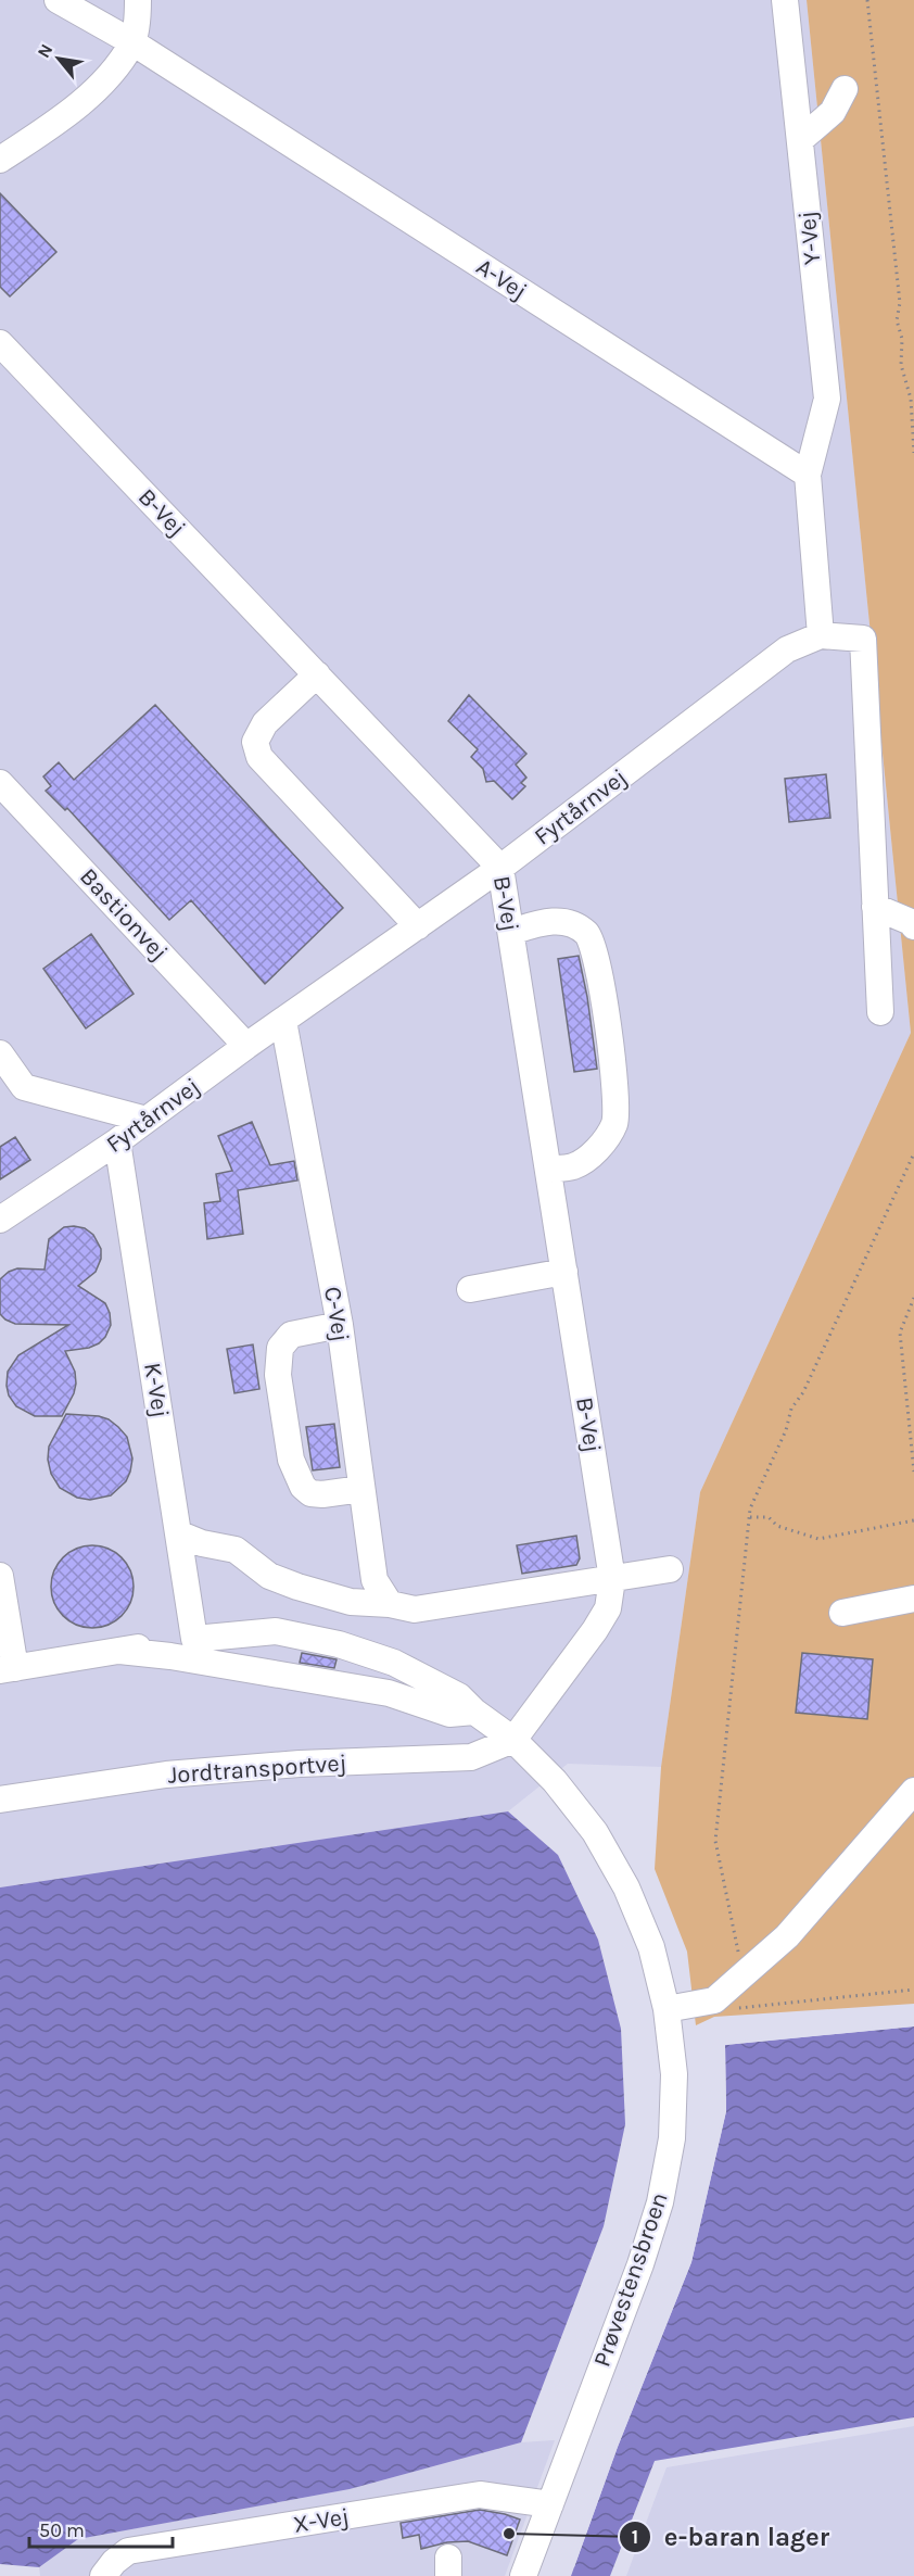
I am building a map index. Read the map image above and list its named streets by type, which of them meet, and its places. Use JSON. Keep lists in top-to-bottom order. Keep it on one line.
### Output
{"streets":{"street":["Y-Vej","A-Vej","B-Vej","Fyrtårnvej","Bastionvej","C-Vej","K-Vej","Jordtransportvej","Prøvestensbroen","X-Vej"]},"crossings":[["Y-Vej","A-Vej"],["B-Vej","Fyrtårnvej"],["Fyrtårnvej","Bastionvej"],["Fyrtårnvej","C-Vej"],["Fyrtårnvej","K-Vej"],["Jordtransportvej","Prøvestensbroen"],["Prøvestensbroen","X-Vej"]],"places":["e-baran lager"],"scale_bar":"50 m","north":"top left"}
